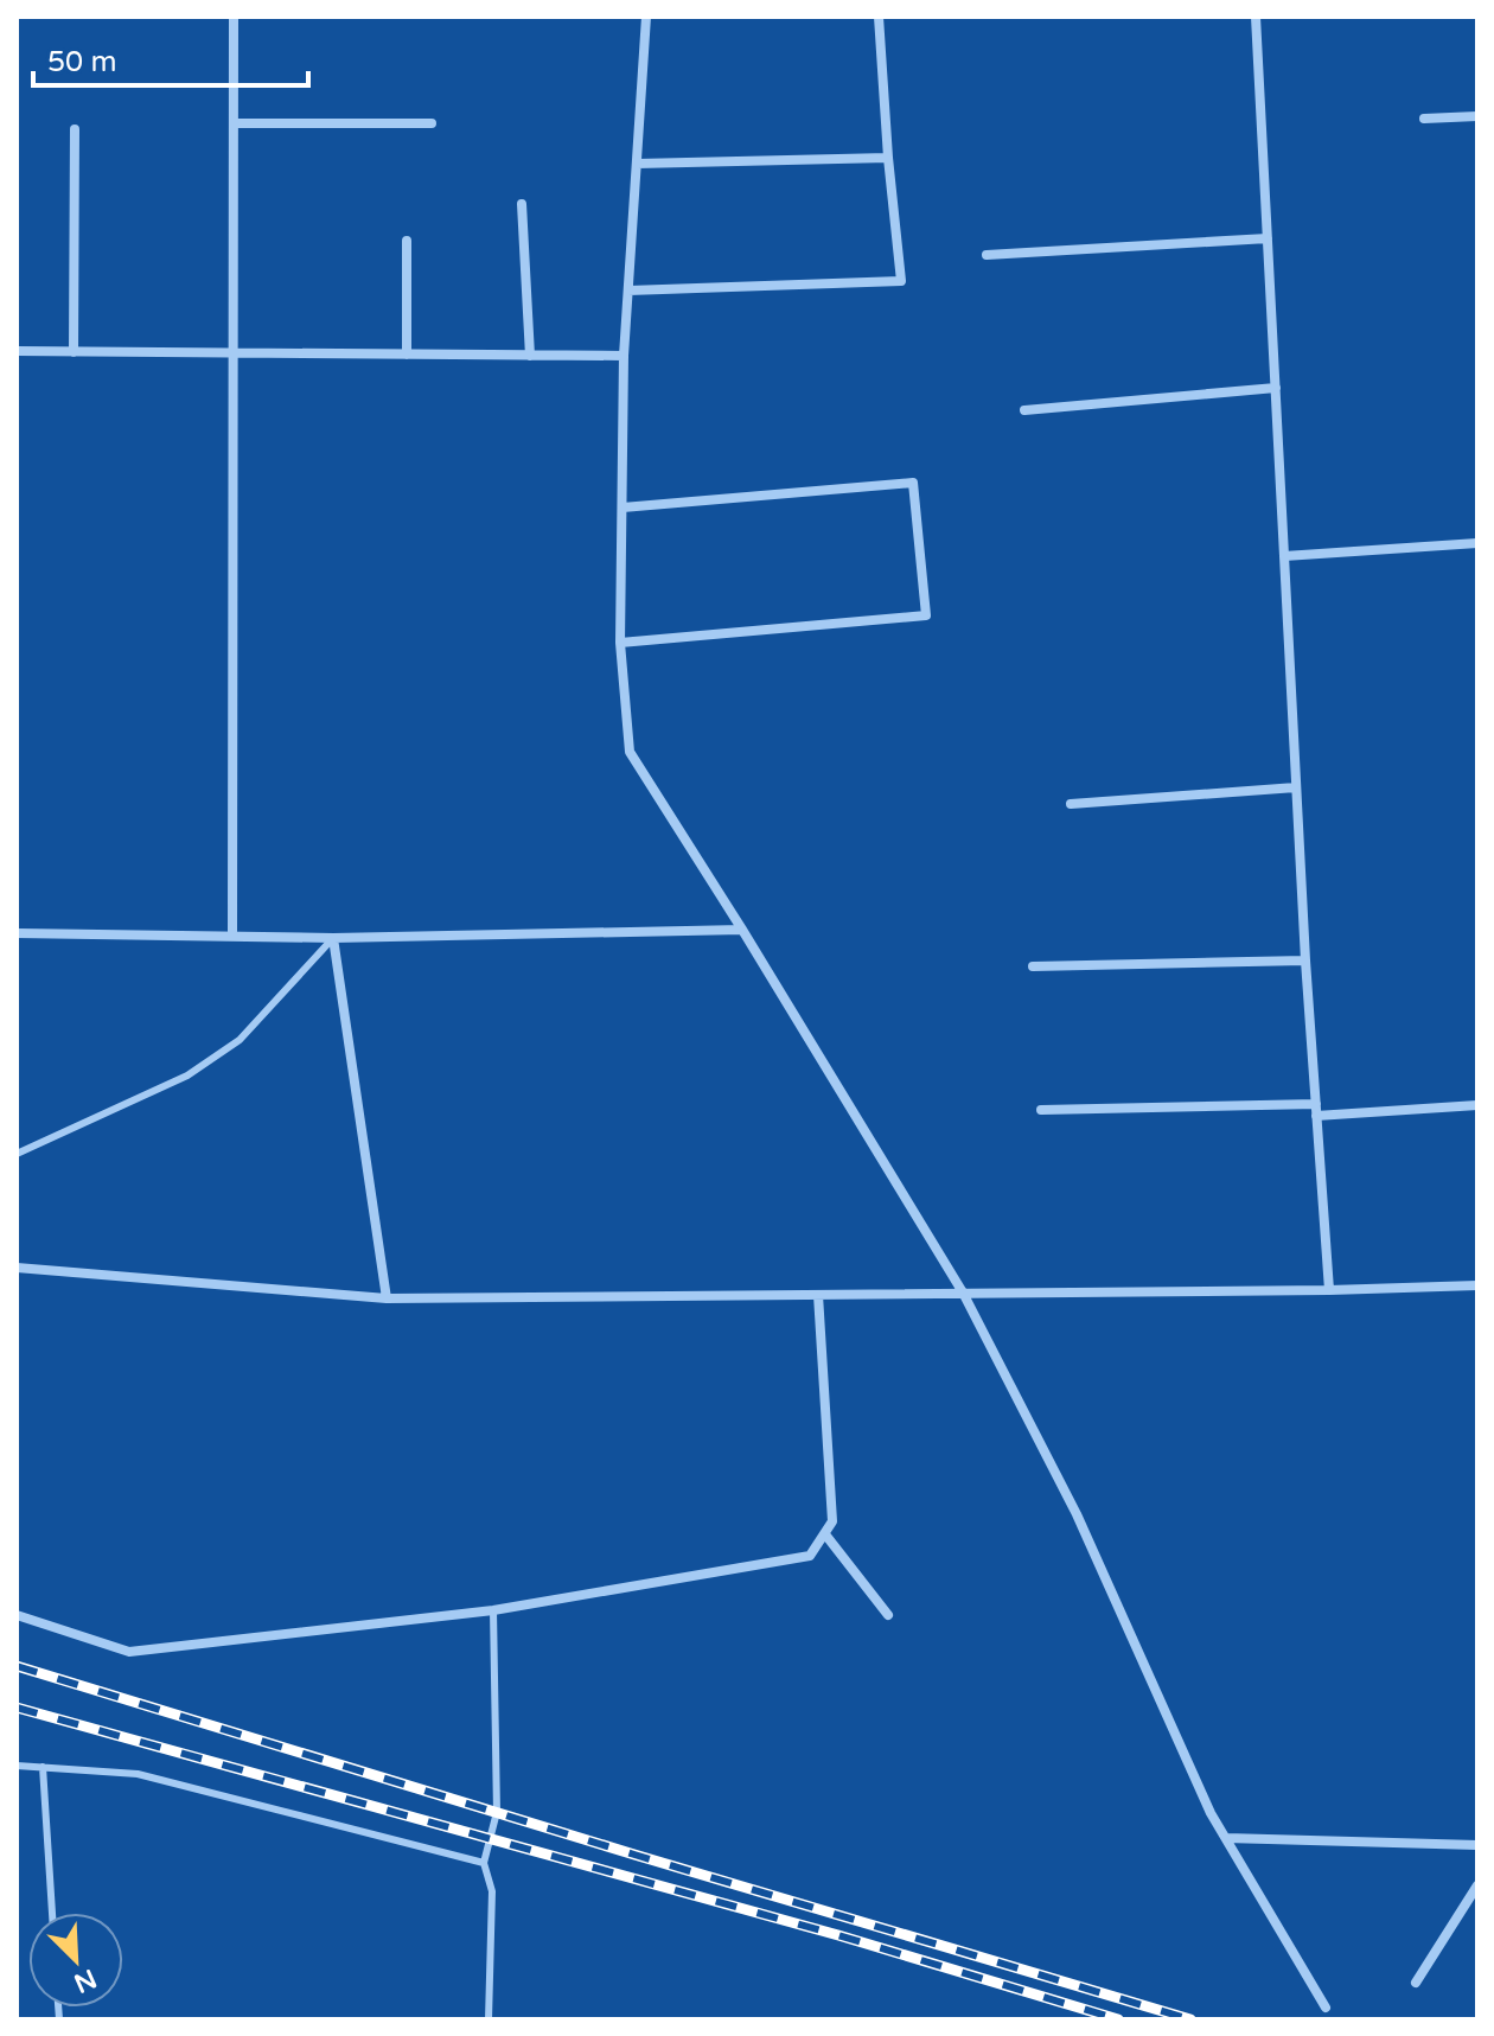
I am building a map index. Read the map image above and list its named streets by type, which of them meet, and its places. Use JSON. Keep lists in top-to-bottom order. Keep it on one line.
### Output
{"scale_bar":"50 m","north":"bottom right"}
